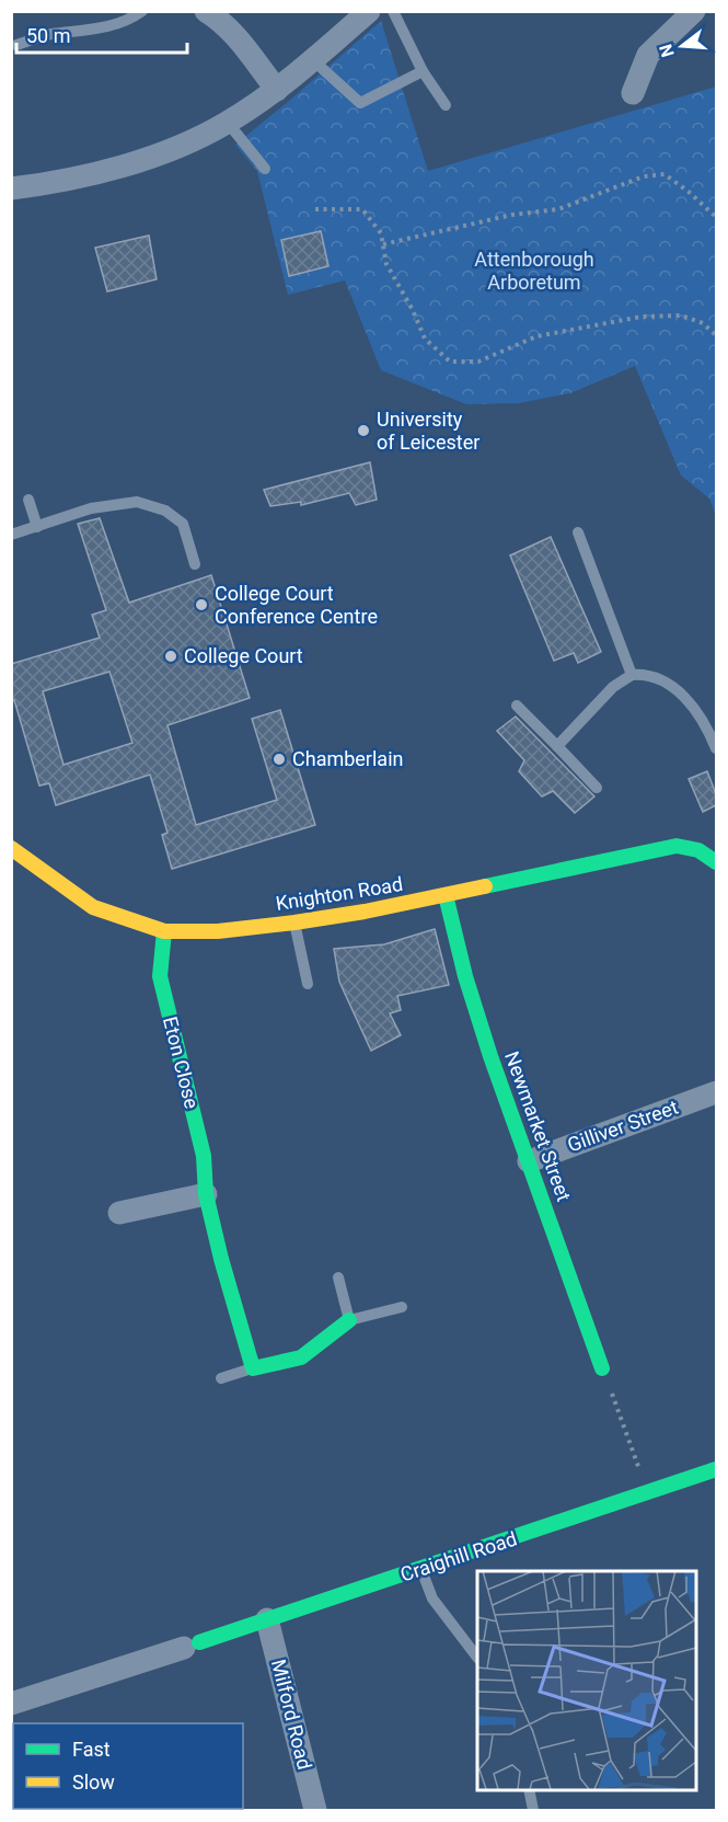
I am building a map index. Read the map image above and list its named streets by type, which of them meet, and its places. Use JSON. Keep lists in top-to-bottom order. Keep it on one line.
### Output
{"streets":{"street":["Knighton Road","Eton Close","Newmarket Street","Gilliver Street","Craighill Road","Milford Road"]},"crossings":[["Knighton Road","Eton Close"],["Knighton Road","Newmarket Street"],["Newmarket Street","Gilliver Street"],["Craighill Road","Milford Road"]],"parks":["Attenborough Arboretum"],"places":["University of Leicester","College Court Conference Centre","College Court","Chamberlain"],"legend":["Fast","Slow"],"scale_bar":"50 m","north":"left"}
